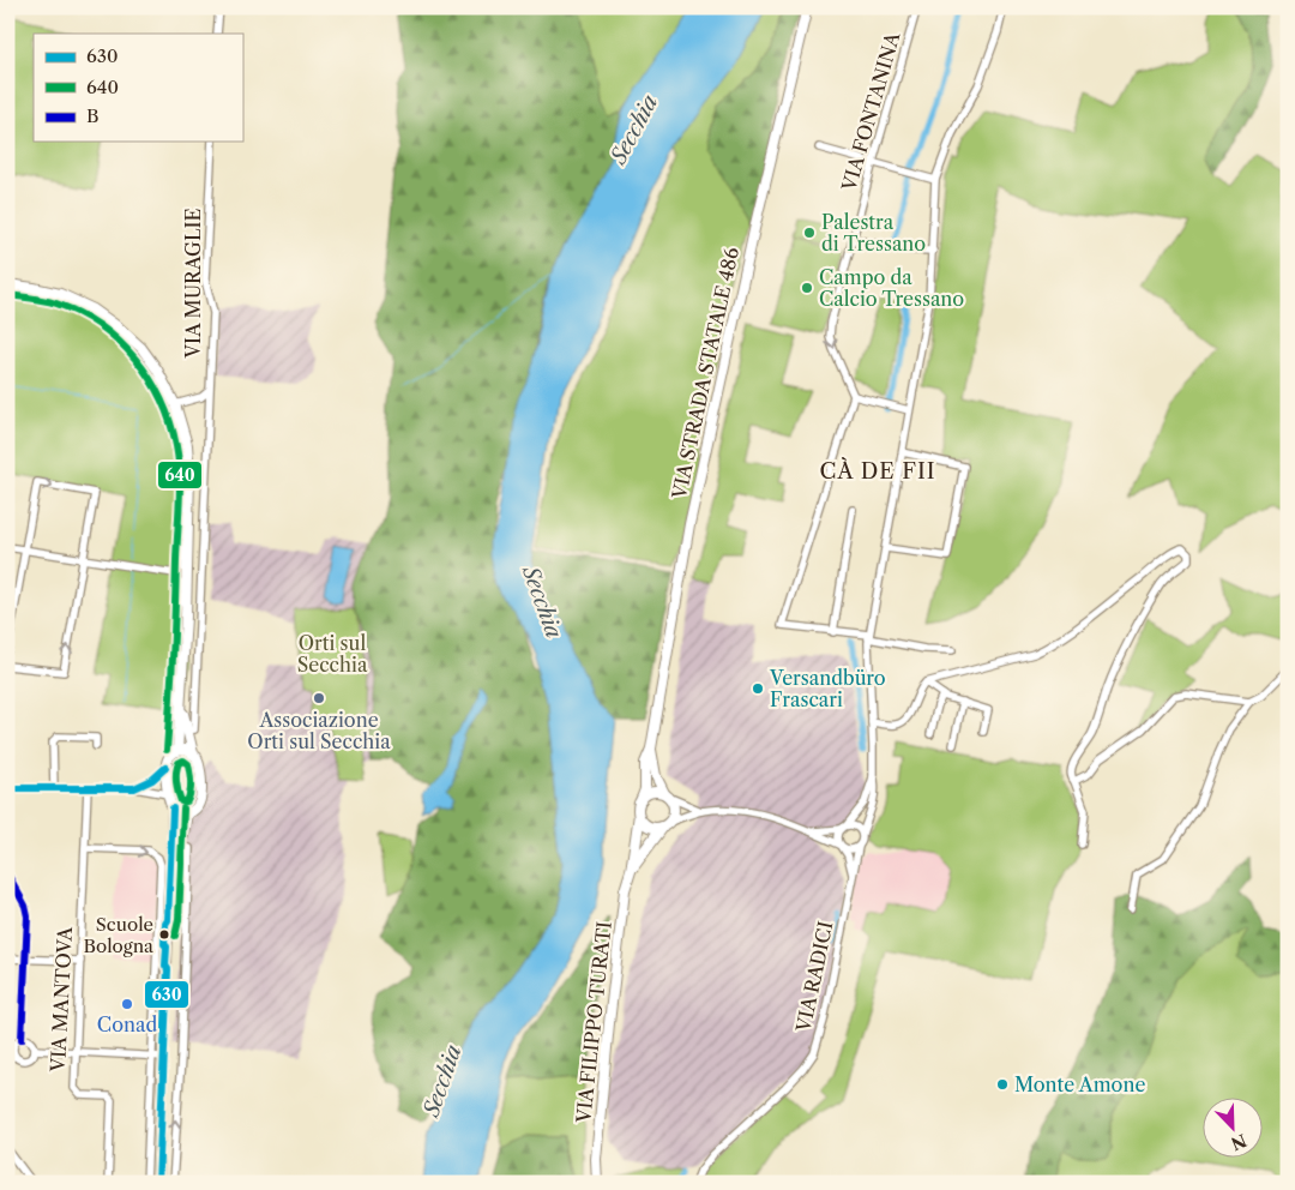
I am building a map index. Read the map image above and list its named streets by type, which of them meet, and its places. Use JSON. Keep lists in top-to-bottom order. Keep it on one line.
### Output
{"streets":{"main road":["VIA STRADA STATALE 486","VIA FILIPPO TURATI"],"street":["VIA FONTANINA","VIA MURAGLIE","VIA RADICI","VIA MANTOVA"]},"one_way":["VIA FONTANINA"],"districts":["CÀ DE FII"],"water":["Secchia"],"parks":["Orti sul Secchia"],"places":["Palestra di Tressano","Campo da Calcio Tressano","Versandbüro Frascari","Associazione Orti sul Secchia","Scuole Bologna","Conad","Monte Amone"],"lines":["transit line 640","transit line 630","transit line B"],"legend":["630","640","B"],"north":"bottom right"}
